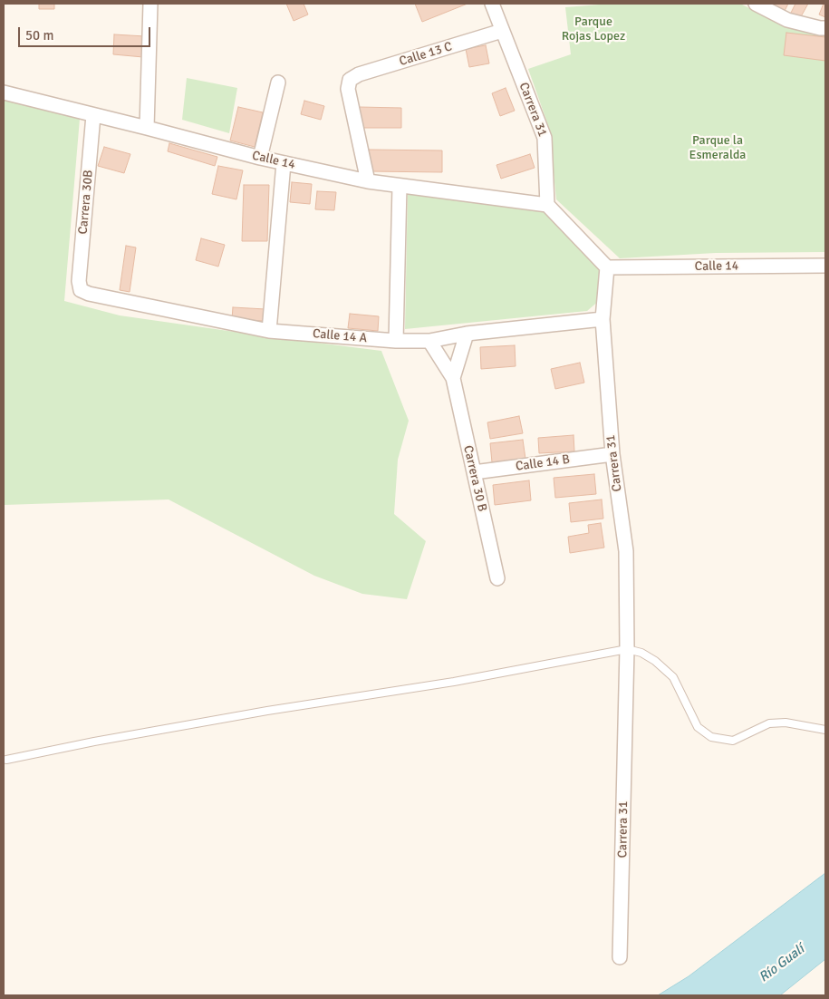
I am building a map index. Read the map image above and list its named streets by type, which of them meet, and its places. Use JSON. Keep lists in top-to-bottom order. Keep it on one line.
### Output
{"streets":{"street":["Calle 13 C","Carrera 31","Calle 14","Carrera 30B","Calle 14 A","Calle 14 B","Carrera 30 B"]},"crossings":[["Calle 13 C","Carrera 31"],["Calle 13 C","Calle 14"],["Carrera 31","Calle 14"],["Carrera 31","Calle 14 A"],["Carrera 31","Calle 14 B"],["Calle 14","Carrera 30B"],["Carrera 30B","Calle 14 A"],["Calle 14 A","Carrera 30 B"],["Calle 14 B","Carrera 30 B"]],"water":["Río Gualí"],"parks":["Parque Rojas Lopez","Parque la Esmeralda"],"scale_bar":"50 m"}
